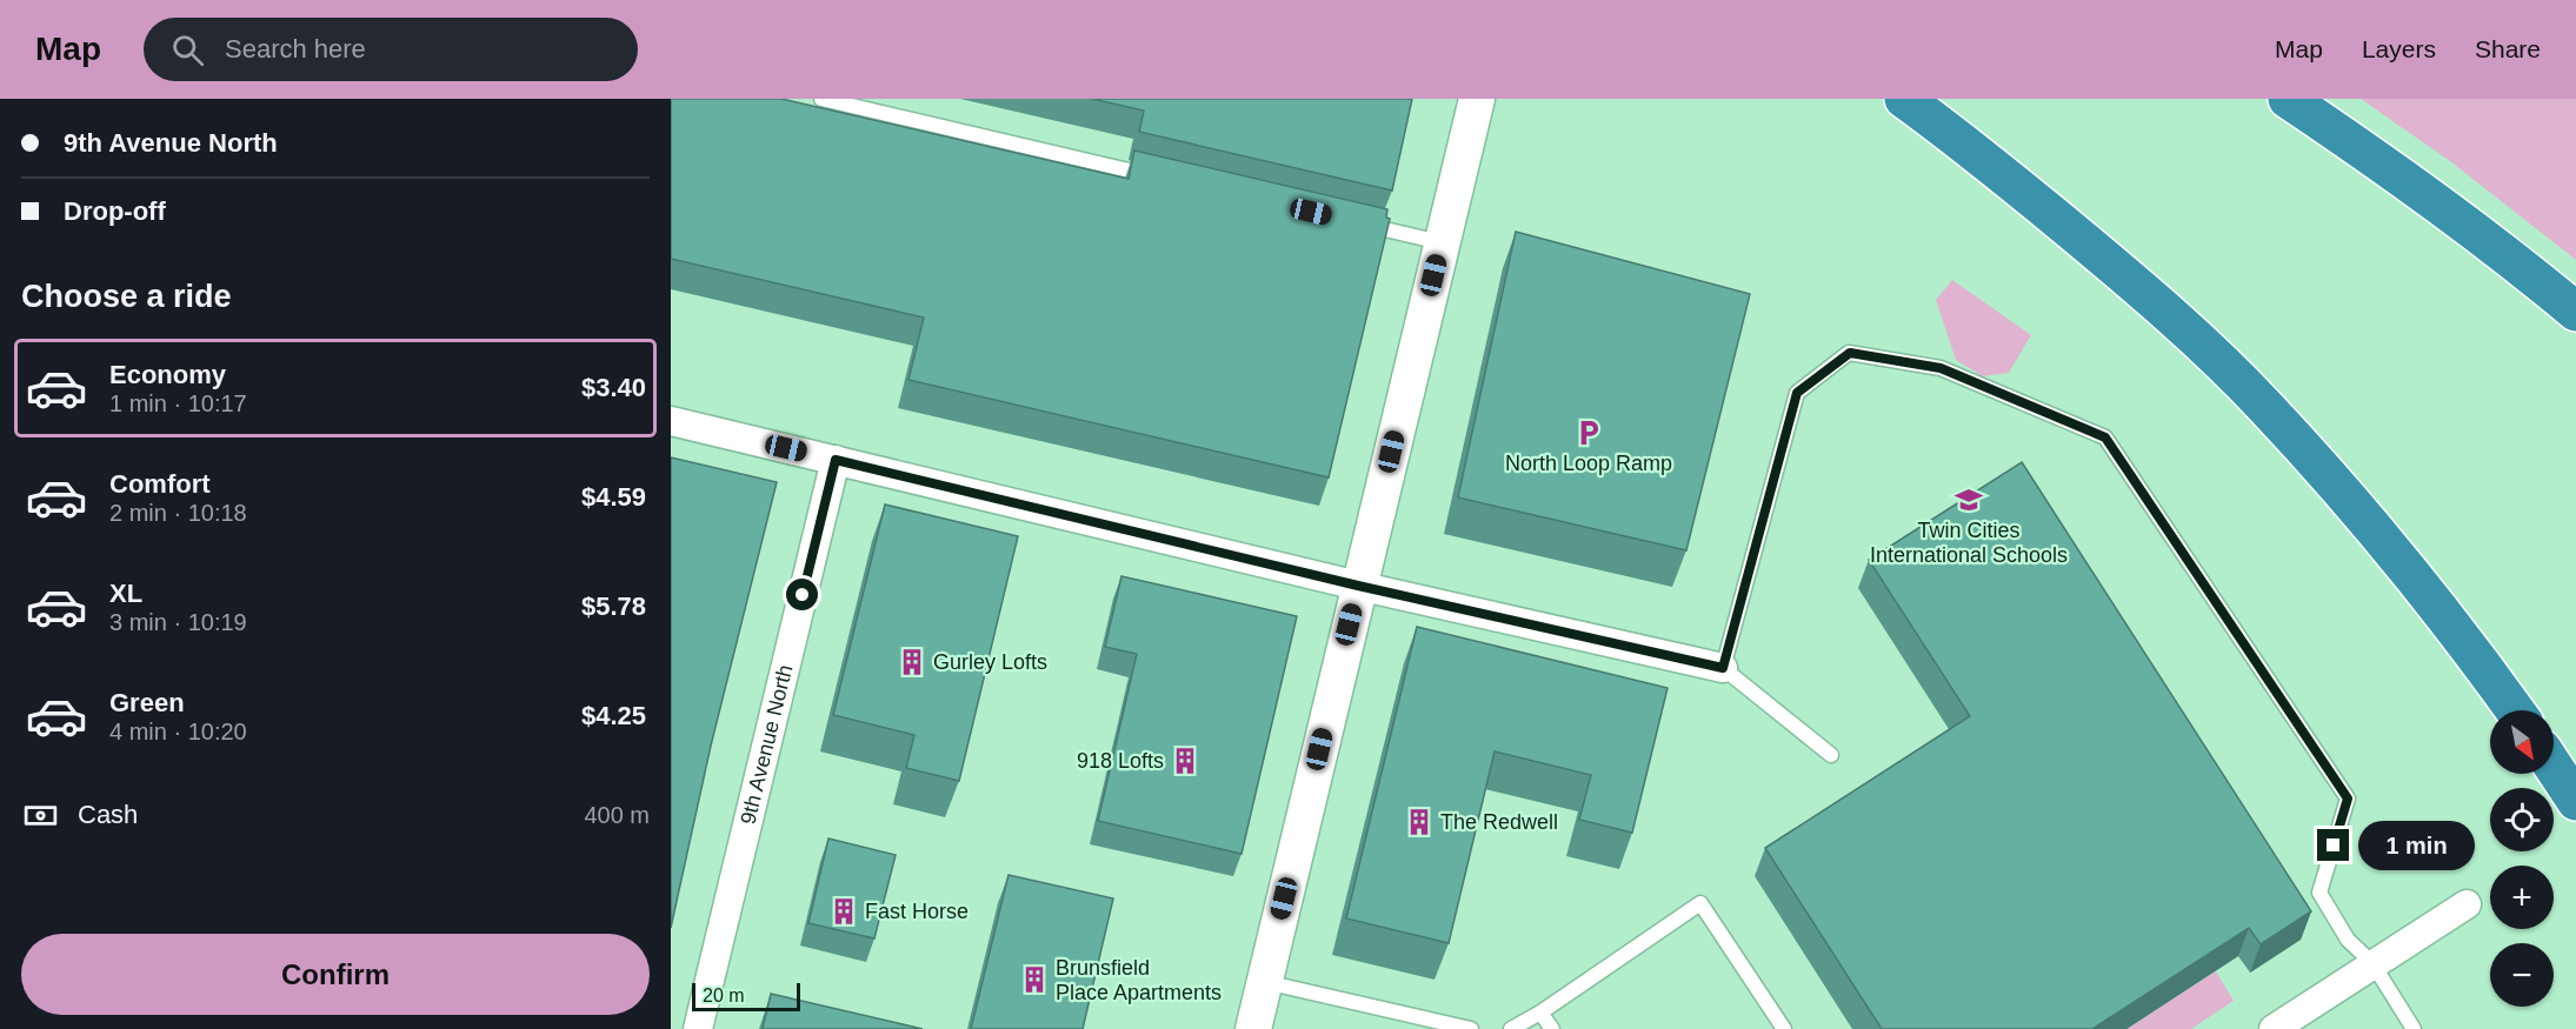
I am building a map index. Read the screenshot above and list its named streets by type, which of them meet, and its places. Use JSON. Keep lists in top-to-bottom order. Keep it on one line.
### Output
{"streets":{"street":["9th Avenue North"]},"places":{"parking":["North Loop Ramp"],"school or university":["Twin Cities International Schools"],"building":["Gurley Lofts","918 Lofts","The Redwell","Fast Horse","Brunsfield Place Apartments"]},"scale_bar":"20 m","north":"bottom right","page":{"header":"Map","search":"Search here","nav":["Map","Layers","Share"],"banner":["9th Avenue North","Drop-off"],"heading":"Choose a ride","list":[{"name":"Economy","note":"1 min · 10:17","value":"$3.40"},{"name":"Comfort","note":"2 min · 10:18","value":"$4.59"},{"name":"XL","note":"3 min · 10:19","value":"$5.78"},{"name":"Green","note":"4 min · 10:20","value":"$4.25"}],"map_buttons":["+","−"],"pay":["Cash","400 m"],"bubble":"1 min","buttons":"Confirm","scale":"20 m"}}
